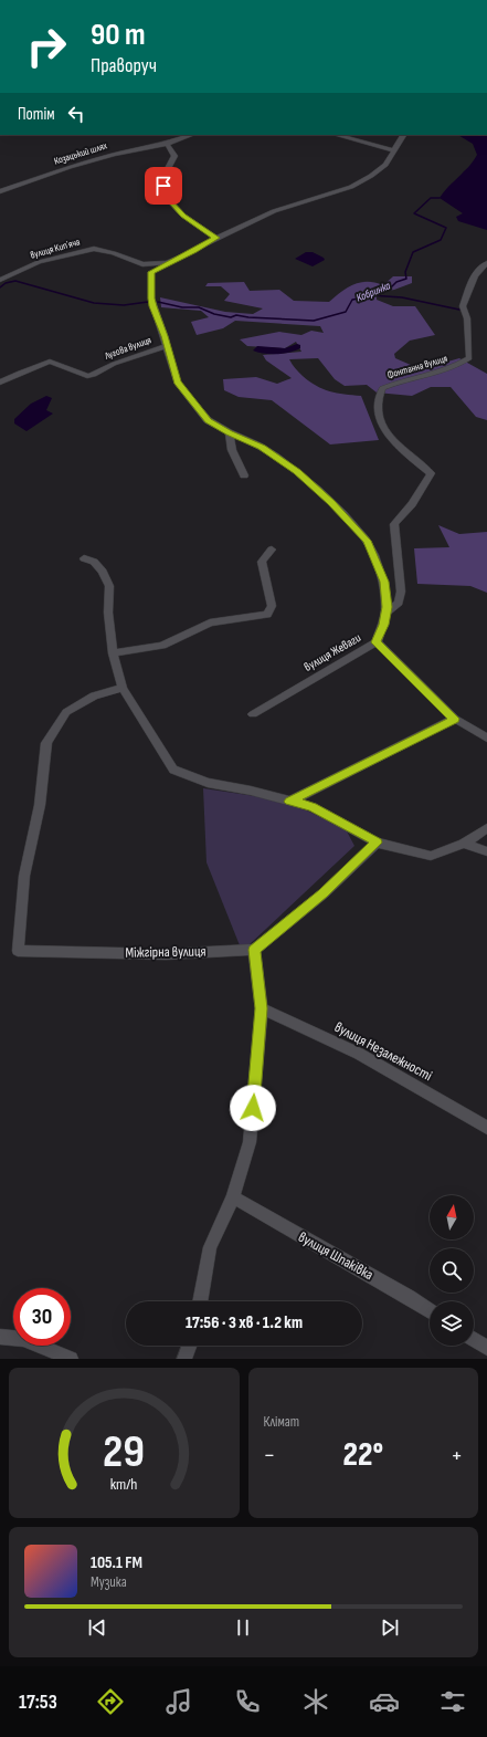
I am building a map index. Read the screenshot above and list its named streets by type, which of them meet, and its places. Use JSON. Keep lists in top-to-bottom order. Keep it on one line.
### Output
{"streets":{"street":["Козацький шлях","вулиця Кипʼяча","Лугова вулиця","Фонтанна вулиця","вулиця Жеваги","Міжгірна вулиця","вулиця Незалежності","вулиця Шпаківка"]},"crossings":[["Лугова вулиця","Фонтанна вулиця"],["Лугова вулиця","вулиця Жеваги"]],"water":["Кобринка"],"north":"top","page":{"turn":["90 m","Праворуч"],"then":"Потім","limit":"30","trip":"17:56 · 3 хв · 1.2 km","tile":"Клімат","heat":["−","22°","+"],"song":["105.1 FM","Музика"],"tabs":"17:53","gauge":["29","km/h"]}}
